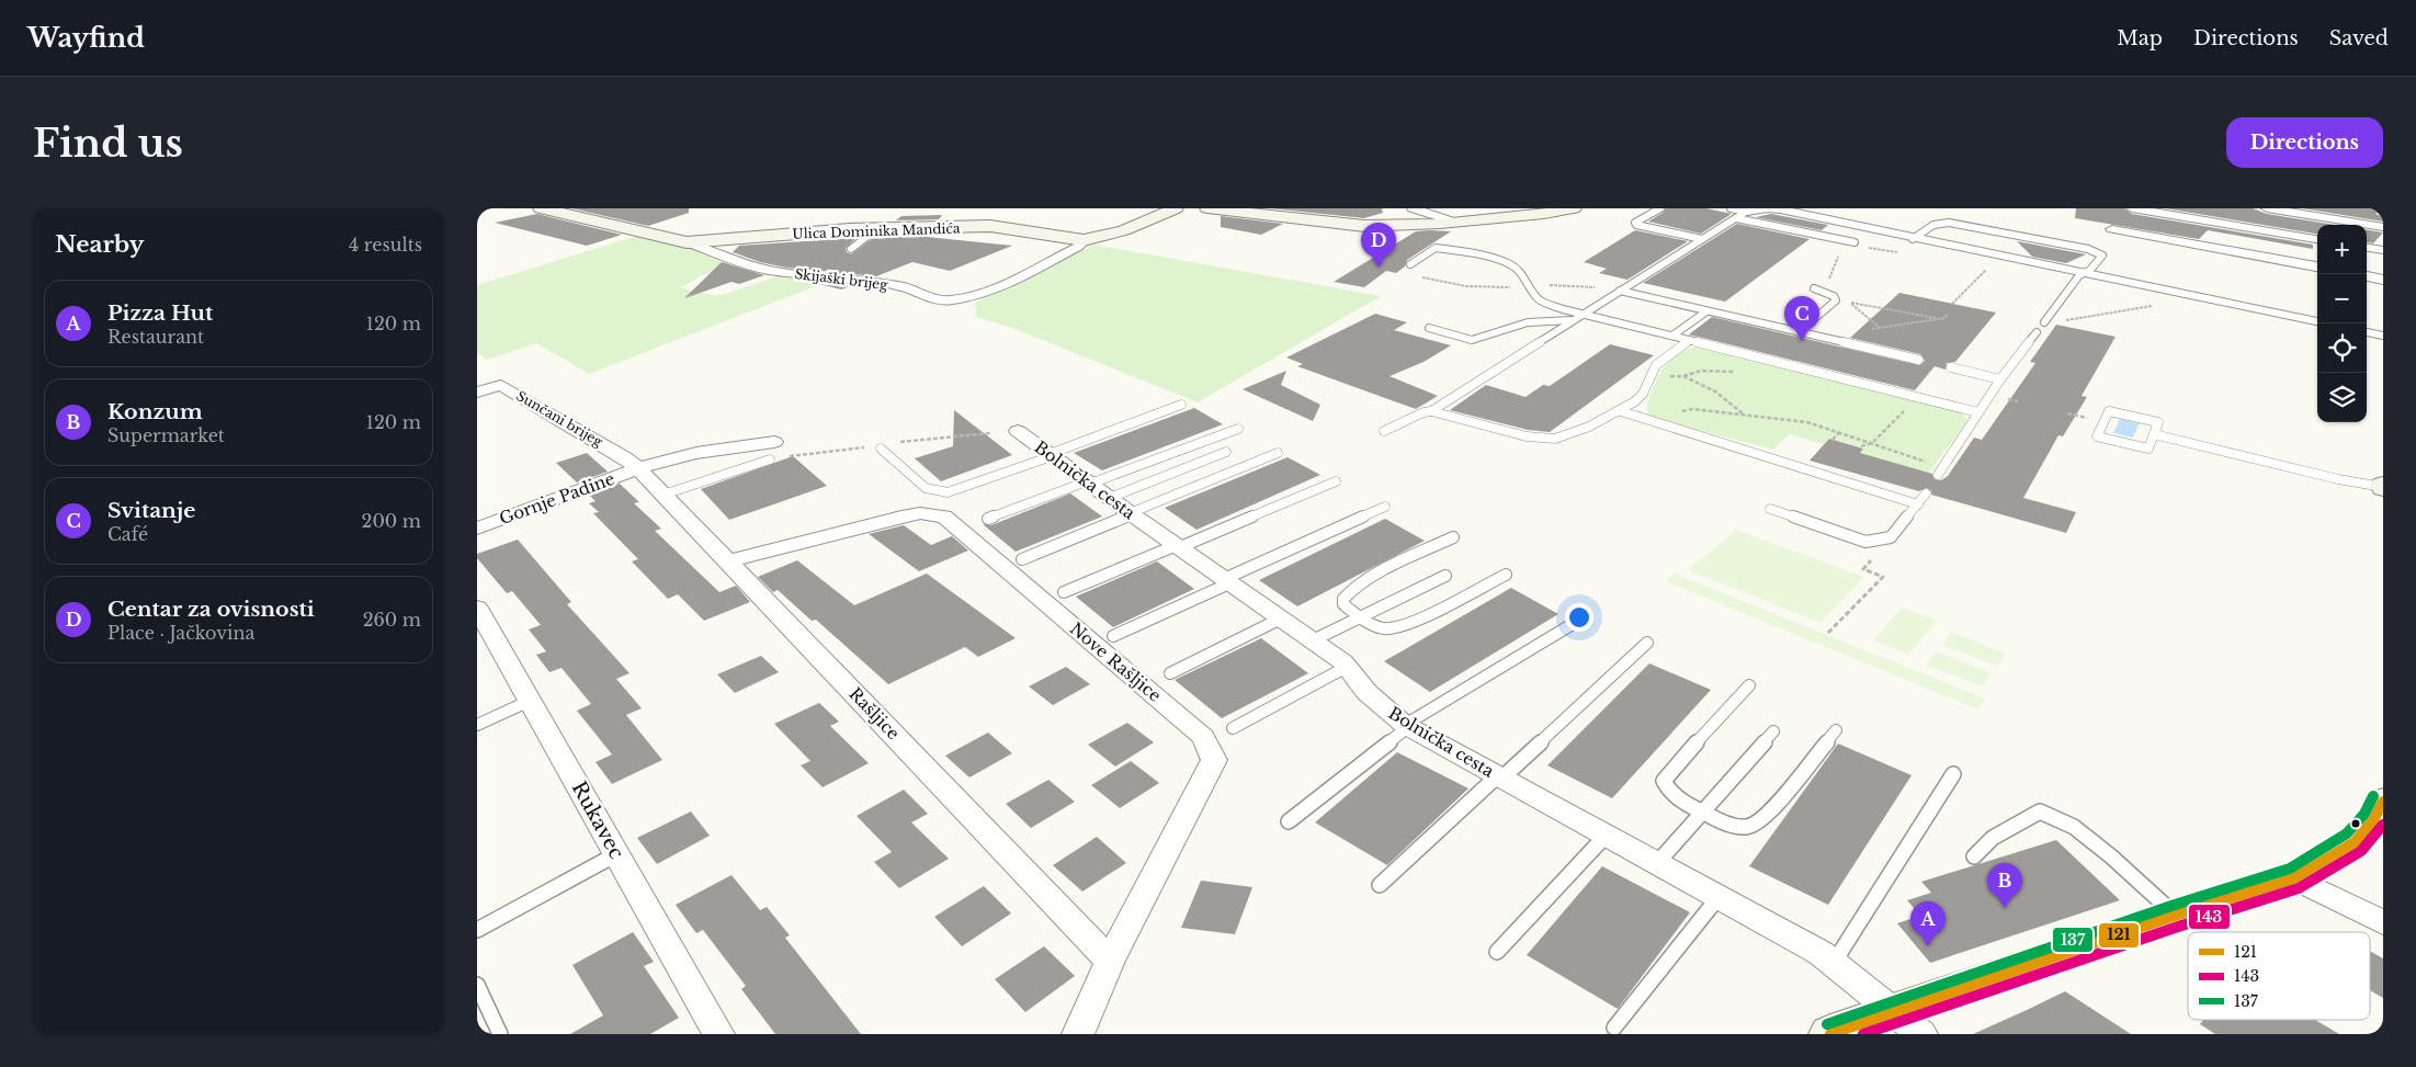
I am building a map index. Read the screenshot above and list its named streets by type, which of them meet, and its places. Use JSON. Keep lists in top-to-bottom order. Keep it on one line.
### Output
{"streets":{"street":["Ulica Dominika Mandića","Skijaški brijeg","Sunčani brijeg","Bolnička cesta","Gornje Padine","Nove Rašljice","Rašljice","Rukavec"]},"crossings":[["Ulica Dominika Mandića","Skijaški brijeg"],["Sunčani brijeg","Gornje Padine"],["Sunčani brijeg","Rašljice"],["Gornje Padine","Rašljice"],["Nove Rašljice","Rašljice"]],"lines":["transit line 137","transit line 121","transit line 143"],"legend":["121","143","137"],"page":{"header":"Wayfind","nav":["Map","Directions","Saved"],"buttons":"Directions","title":"Find us","heading":["Nearby","4 results"],"pins":["D","C","B","A"],"map_buttons":["+","−"],"list":[{"mark":"A","name":"Pizza Hut","note":"Restaurant","value":"120 m"},{"mark":"B","name":"Konzum","note":"Supermarket","value":"120 m"},{"mark":"C","name":"Svitanje","note":"Café","value":"200 m"},{"mark":"D","name":"Centar za ovisnosti","note":"Place · Jačkovina","value":"260 m"}]}}
